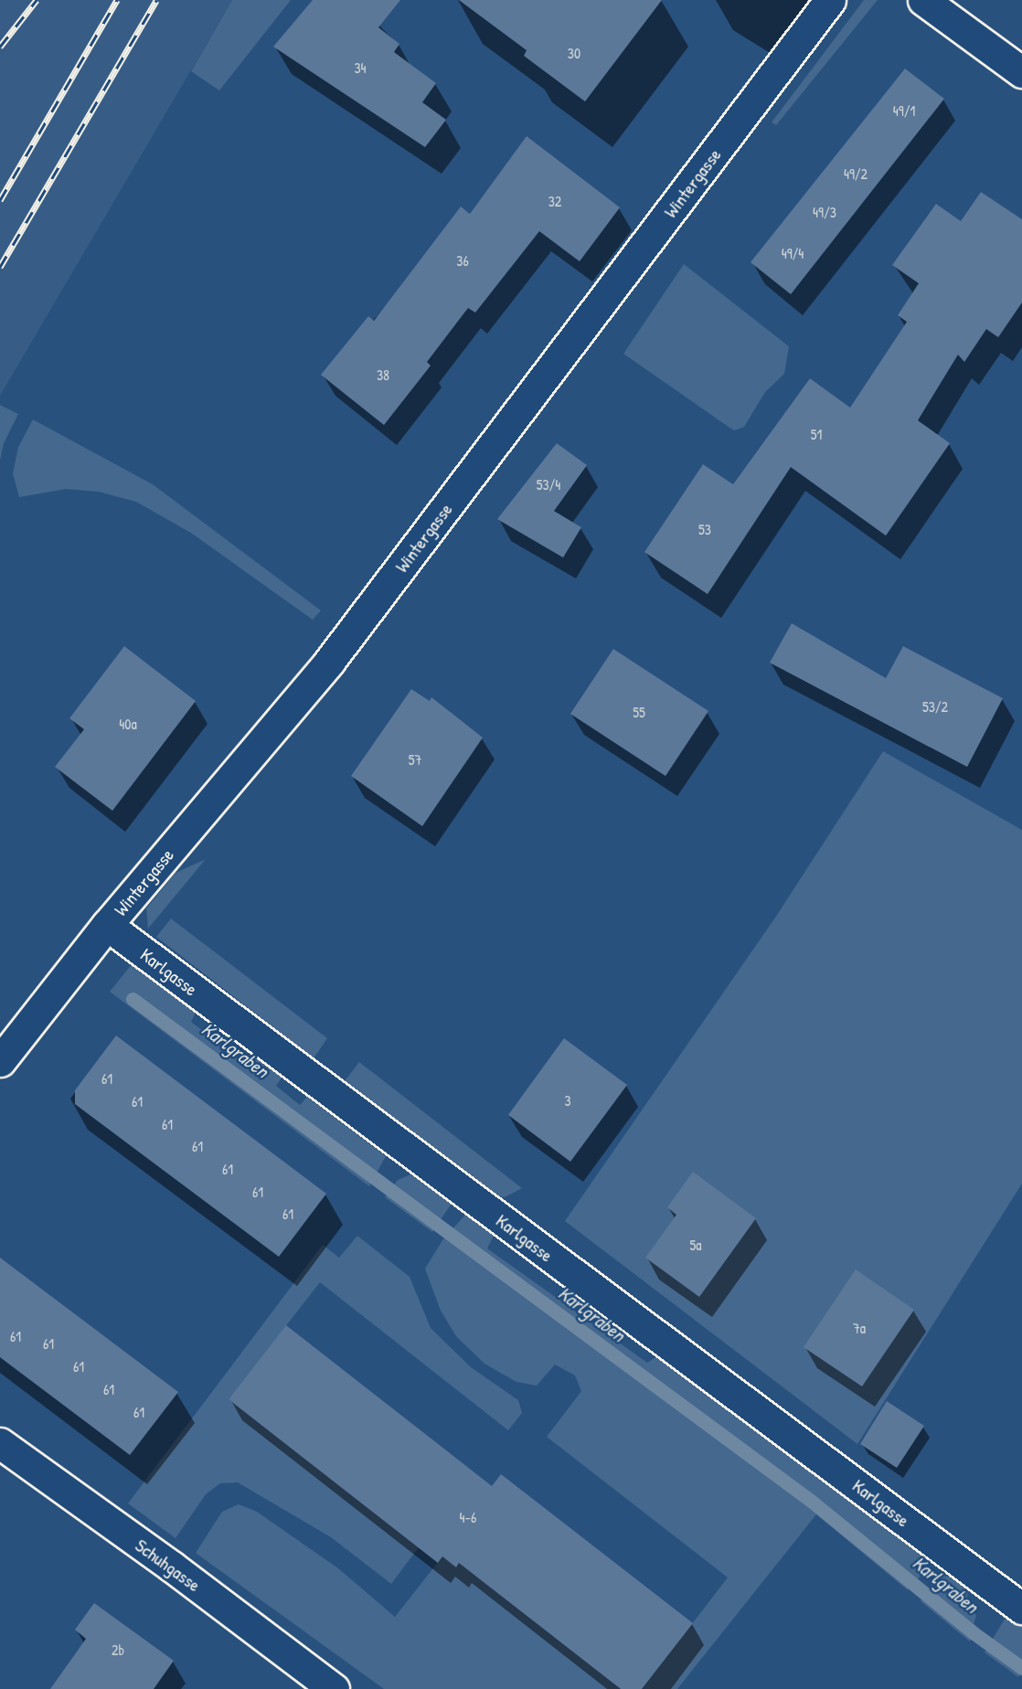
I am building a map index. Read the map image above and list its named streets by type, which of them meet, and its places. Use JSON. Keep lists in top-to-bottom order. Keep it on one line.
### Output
{"streets":{"street":["Wintergasse","Karlgasse","Schuhgasse"]},"crossings":[["Wintergasse","Karlgasse"]],"water":["Karlgraben"],"house_numbers":["30","34","49/1","49/2","32","49/3","49/4","36","38","51","53/4","53","53/2","55","40a","57","61","3","61","61","61","61","61","61","5a","7a","61","61","61","61","61","4-6","2b"]}
